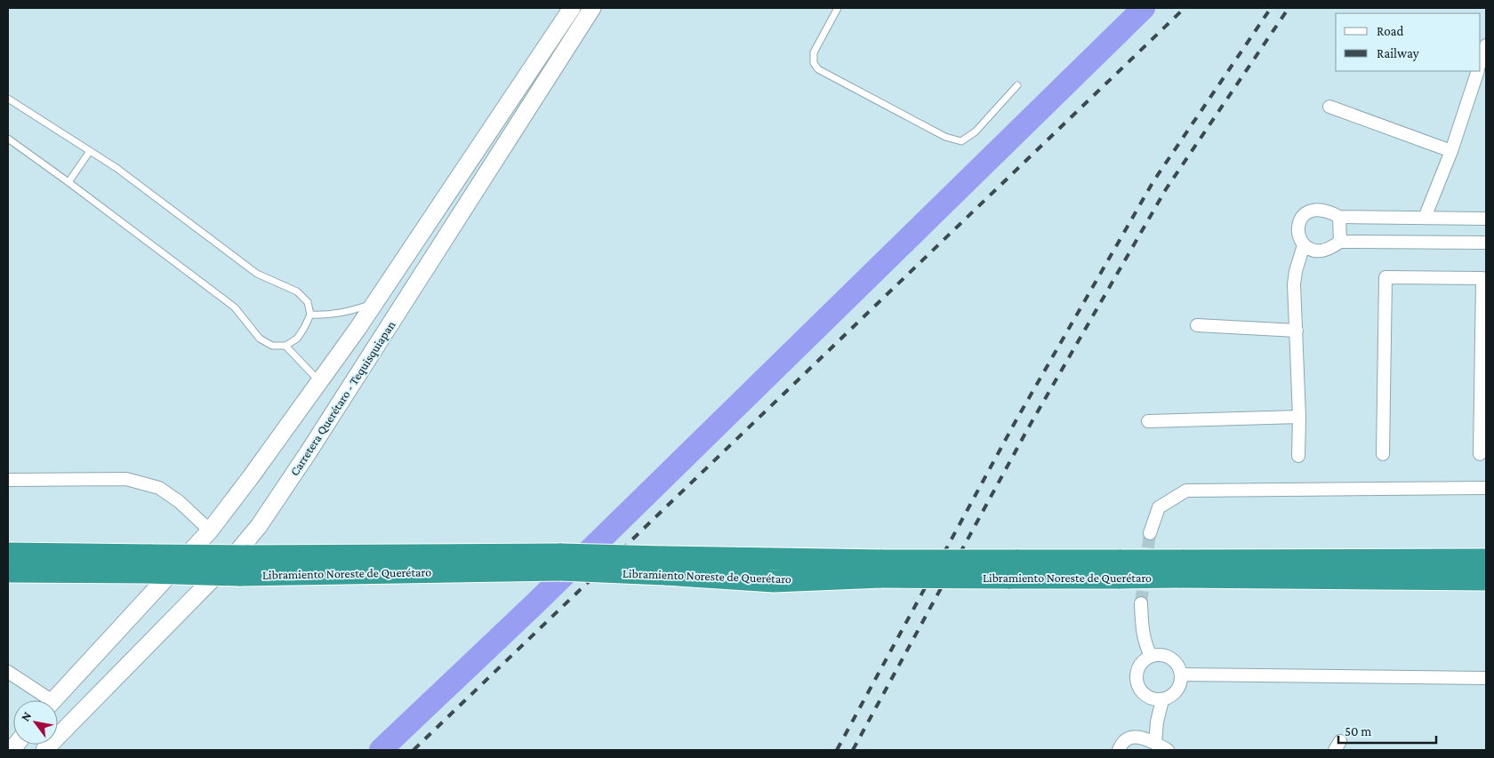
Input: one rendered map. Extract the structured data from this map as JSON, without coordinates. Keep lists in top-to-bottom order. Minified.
{"streets":{"highway":["Libramiento Noreste de Querétaro"],"main road":["Carretera Querétaro - Tequisquiapan"]},"legend":["Road","Railway"],"scale_bar":"50 m","north":"top left"}
